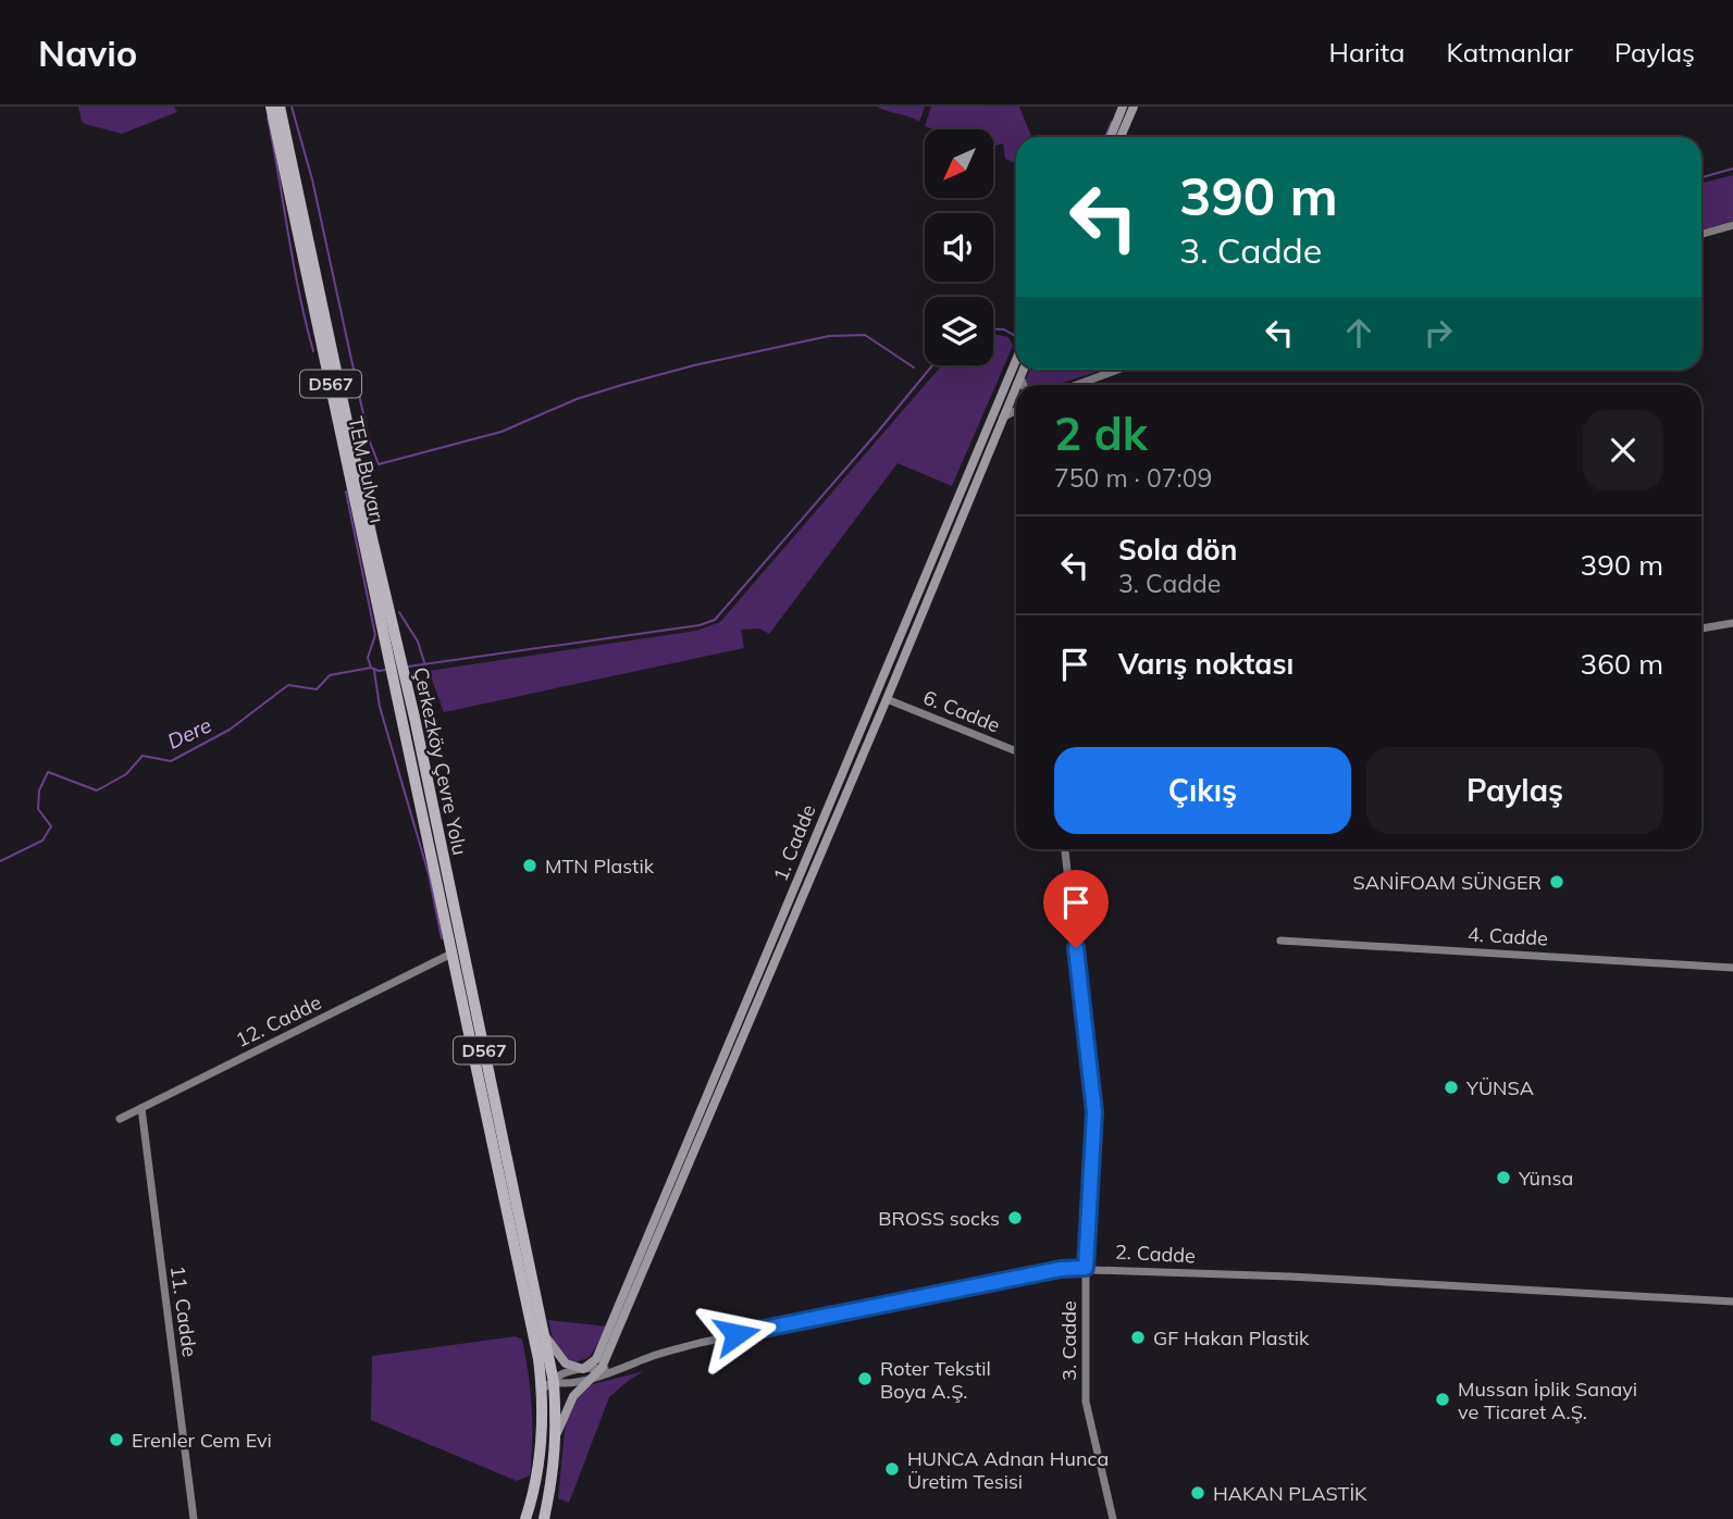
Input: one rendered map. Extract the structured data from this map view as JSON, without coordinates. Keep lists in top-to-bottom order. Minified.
{"streets":{"highway":["D567","TEM Bulvarı","Çerkezköy Çevre Yolu"],"main road":["1. Cadde"],"street":["6. Cadde","4. Cadde","12. Cadde","2. Cadde","11. Cadde","3. Cadde"]},"crossings":[["D567","Çerkezköy Çevre Yolu"],["D567","12. Cadde"],["D567","2. Cadde"],["TEM Bulvarı","Çerkezköy Çevre Yolu"],["6. Cadde","1. Cadde"],["Çerkezköy Çevre Yolu","12. Cadde"],["Çerkezköy Çevre Yolu","2. Cadde"],["12. Cadde","11. Cadde"],["2. Cadde","3. Cadde"]],"water":["Dere"],"places":["MTN Plastik","SANİFOAM SÜNGER","YÜNSA","Yünsa","BROSS socks","GF Hakan Plastik","Roter Tekstil Boya A.Ş.","Mussan İplik Sanayi ve Ticaret A.Ş.","Erenler Cem Evi","HUNCA Adnan Hunca Üretim Tesisi","HAKAN PLASTİK"],"north":"bottom left","page":{"header":"Navio","nav":["Harita","Katmanlar","Paylaş"],"turn":["390 m","3. Cadde"],"heading":["2 dk","750 m · 07:09"],"list":[{"name":"Sola dön","note":"3. Cadde","value":"390 m"},{"name":"Varış noktası","value":"360 m"}],"buttons":["Çıkış","Paylaş"]}}
